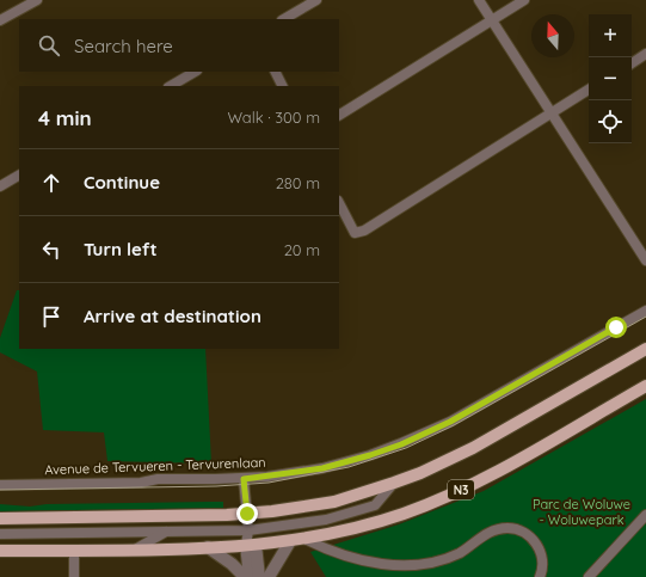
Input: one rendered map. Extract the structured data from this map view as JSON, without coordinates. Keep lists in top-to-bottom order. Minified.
{"streets":{"main road":["N3"],"street":["Avenue de Tervueren - Tervurenlaan"]},"parks":["Parc de Woluwe - Woluwepark"],"north":"top","page":{"map_buttons":["+","−"],"search":"Search here","heading":["4 min","Walk · 300 m"],"list":[["Continue","280 m"],["Turn left","20 m"],"Arrive at destination"]}}
